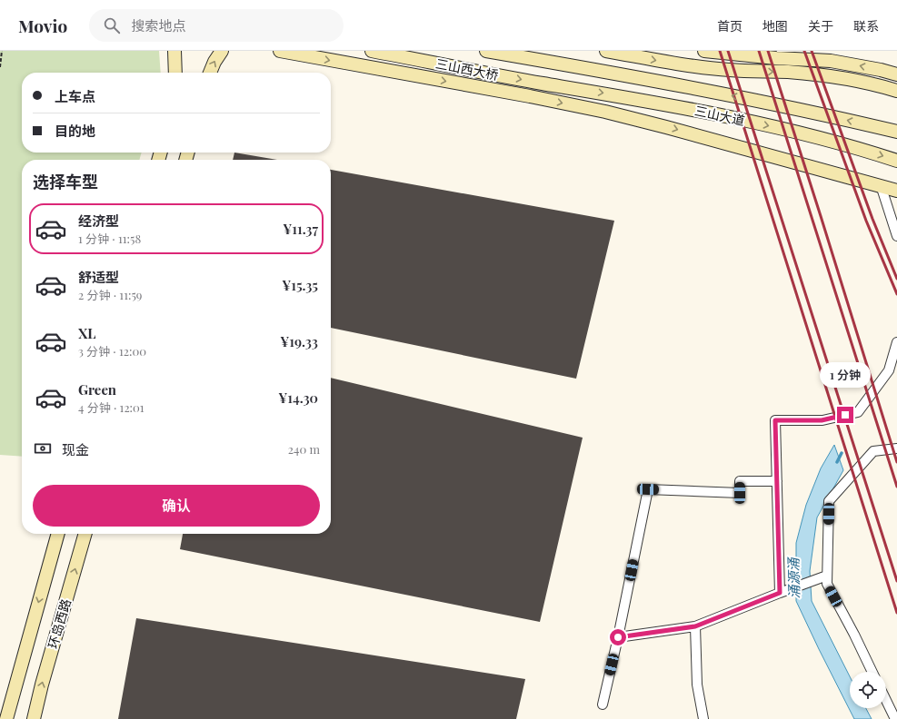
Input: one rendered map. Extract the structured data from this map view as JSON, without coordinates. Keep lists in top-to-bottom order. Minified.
{"streets":{"main road":["三山西大桥","三山大道","环岛西路"]},"crossings":[["三山西大桥","三山大道"]],"water":["涌源涌"],"page":{"header":"Movio","search":"搜索地点","nav":["首页","地图","关于","联系"],"banner":["上车点","目的地"],"heading":"选择车型","list":[{"name":"经济型","note":"1 分钟 · 11:58","value":"¥11.37"},{"name":"舒适型","note":"2 分钟 · 11:59","value":"¥15.35"},{"name":"XL","note":"3 分钟 · 12:00","value":"¥19.33"},{"name":"Green","note":"4 分钟 · 12:01","value":"¥14.30"}],"bubble":"1 分钟","pay":["现金","240 m"],"buttons":"确认"}}
